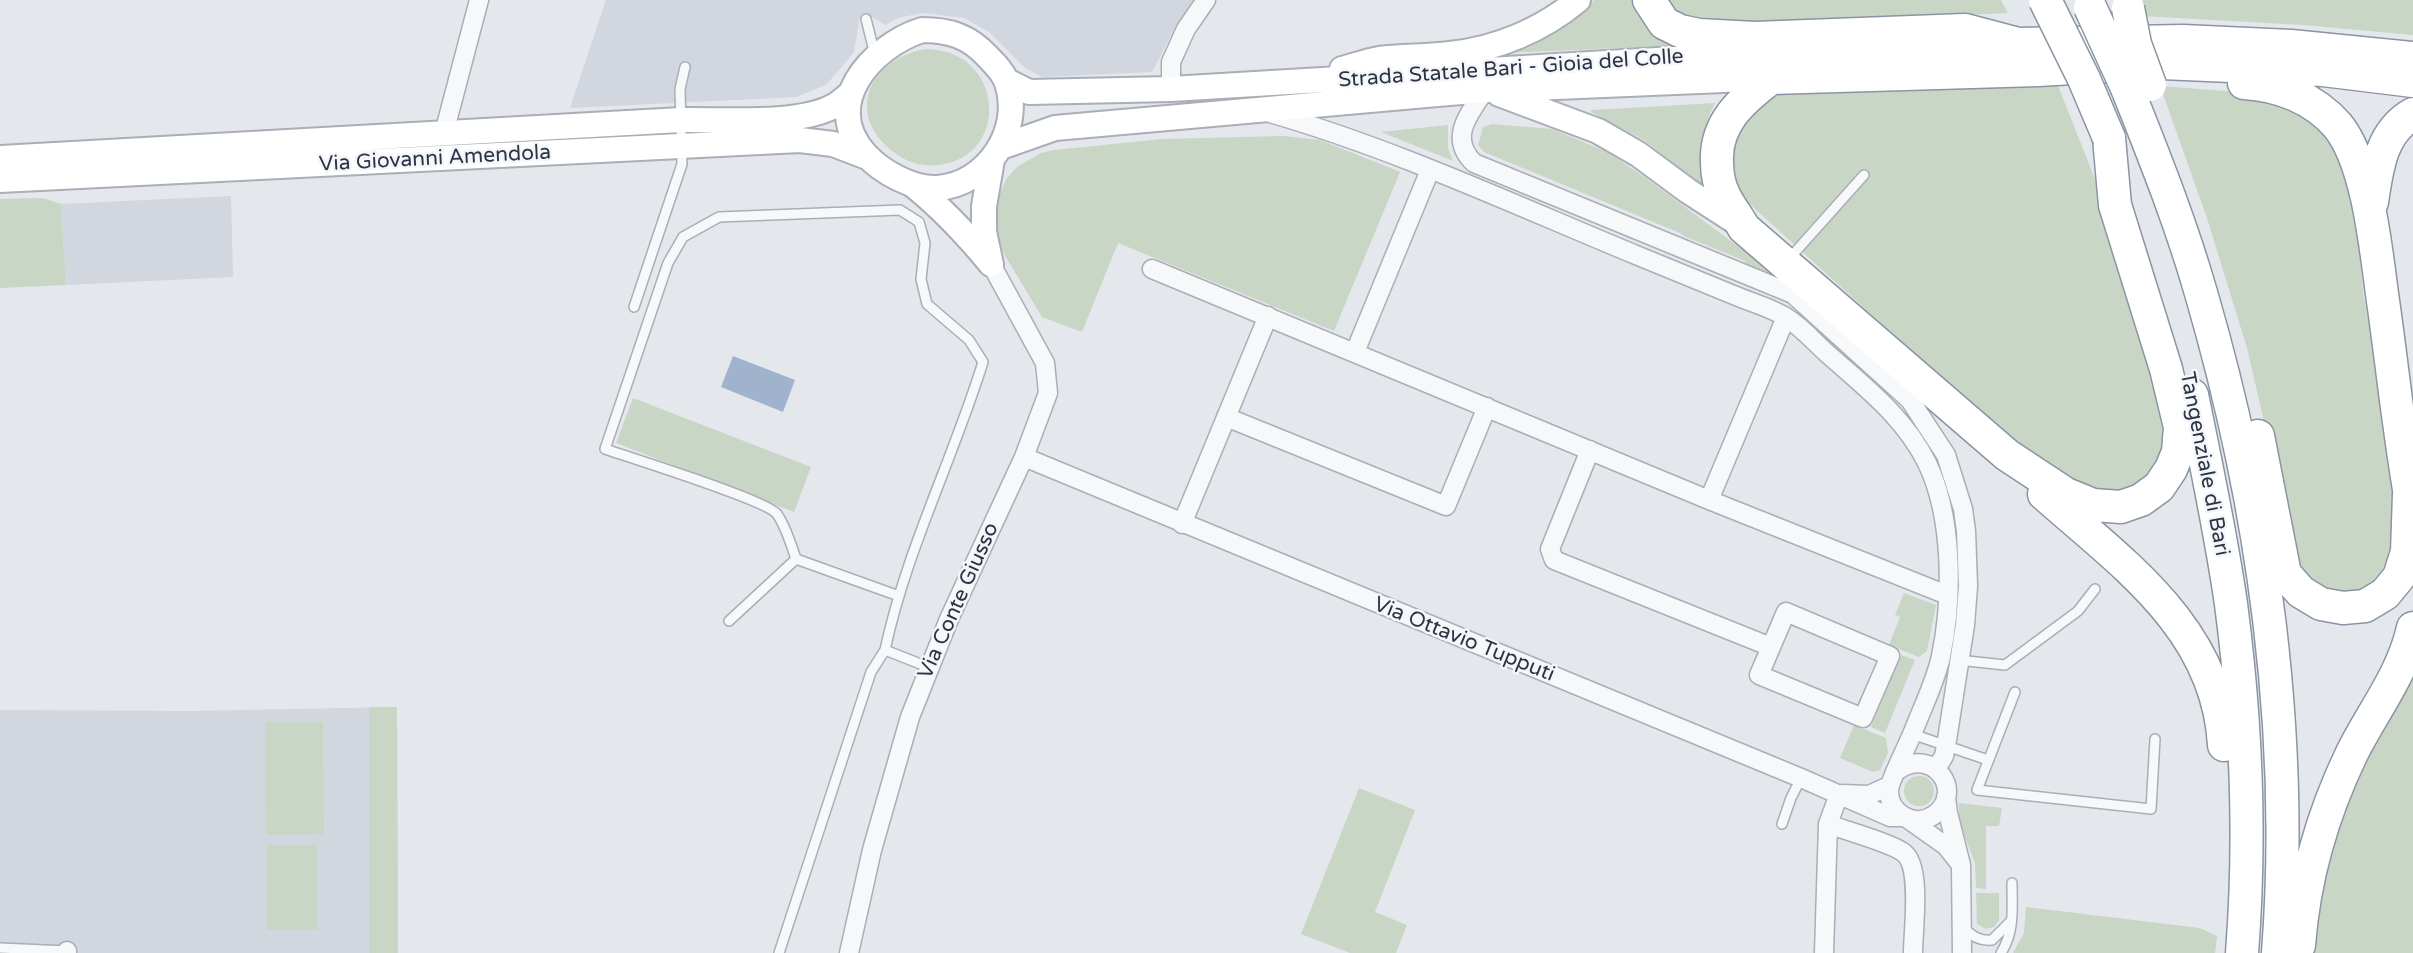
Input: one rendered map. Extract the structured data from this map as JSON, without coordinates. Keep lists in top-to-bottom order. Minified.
{"streets":{"highway":["Tangenziale di Bari"],"main road":["Strada Statale Bari - Gioia del Colle","Via Giovanni Amendola"],"street":["Via Conte Giusso","Via Ottavio Tupputi"]},"crossings":[["Strada Statale Bari - Gioia del Colle","Via Giovanni Amendola"],["Via Conte Giusso","Via Ottavio Tupputi"]]}
